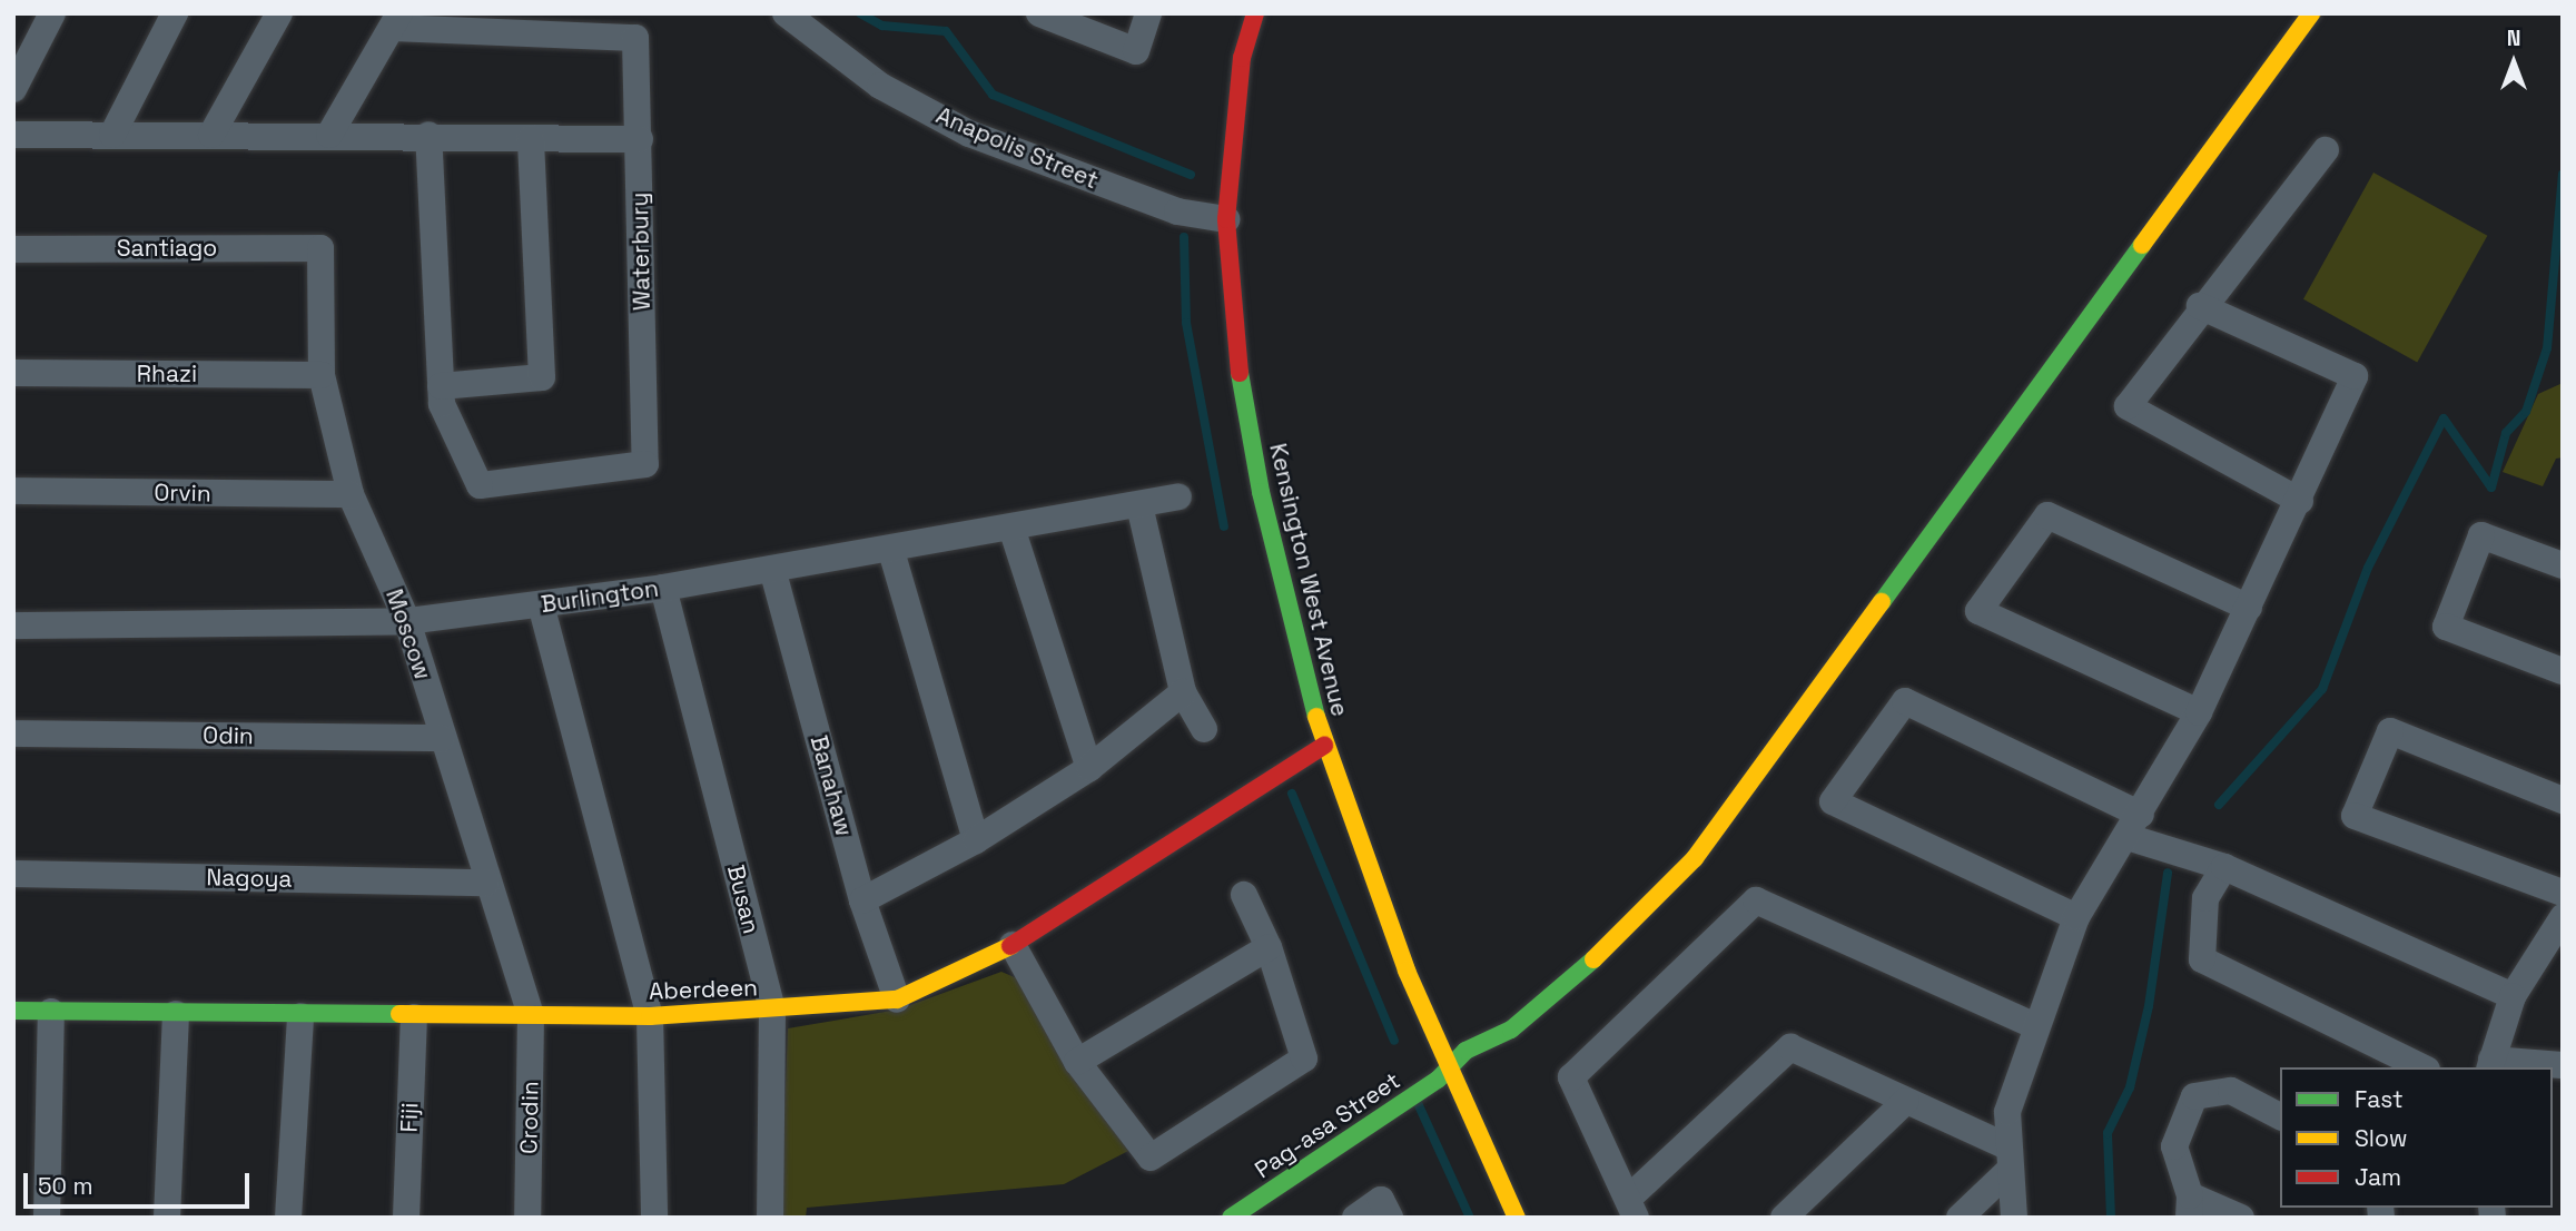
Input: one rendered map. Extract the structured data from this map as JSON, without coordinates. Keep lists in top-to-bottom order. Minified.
{"streets":{"street":["Anapolis Street","Santiago","Waterbury","Rhazi","Orvin","Kensington West Avenue","Burlington","Moscow","Odin","Banahaw","Nagoya","Busan","Aberdeen","Fiji","Crodin","Pag-asa Street"]},"crossings":[["Anapolis Street","Kensington West Avenue"],["Santiago","Moscow"],["Rhazi","Moscow"],["Orvin","Moscow"],["Kensington West Avenue","Aberdeen"],["Kensington West Avenue","Pag-asa Street"],["Burlington","Moscow"],["Burlington","Banahaw"],["Burlington","Busan"],["Moscow","Odin"],["Moscow","Nagoya"],["Moscow","Aberdeen"],["Moscow","Crodin"],["Banahaw","Aberdeen"],["Busan","Aberdeen"],["Aberdeen","Fiji"],["Aberdeen","Crodin"]],"legend":["Fast","Slow","Jam"],"scale_bar":"50 m","north":"top"}
